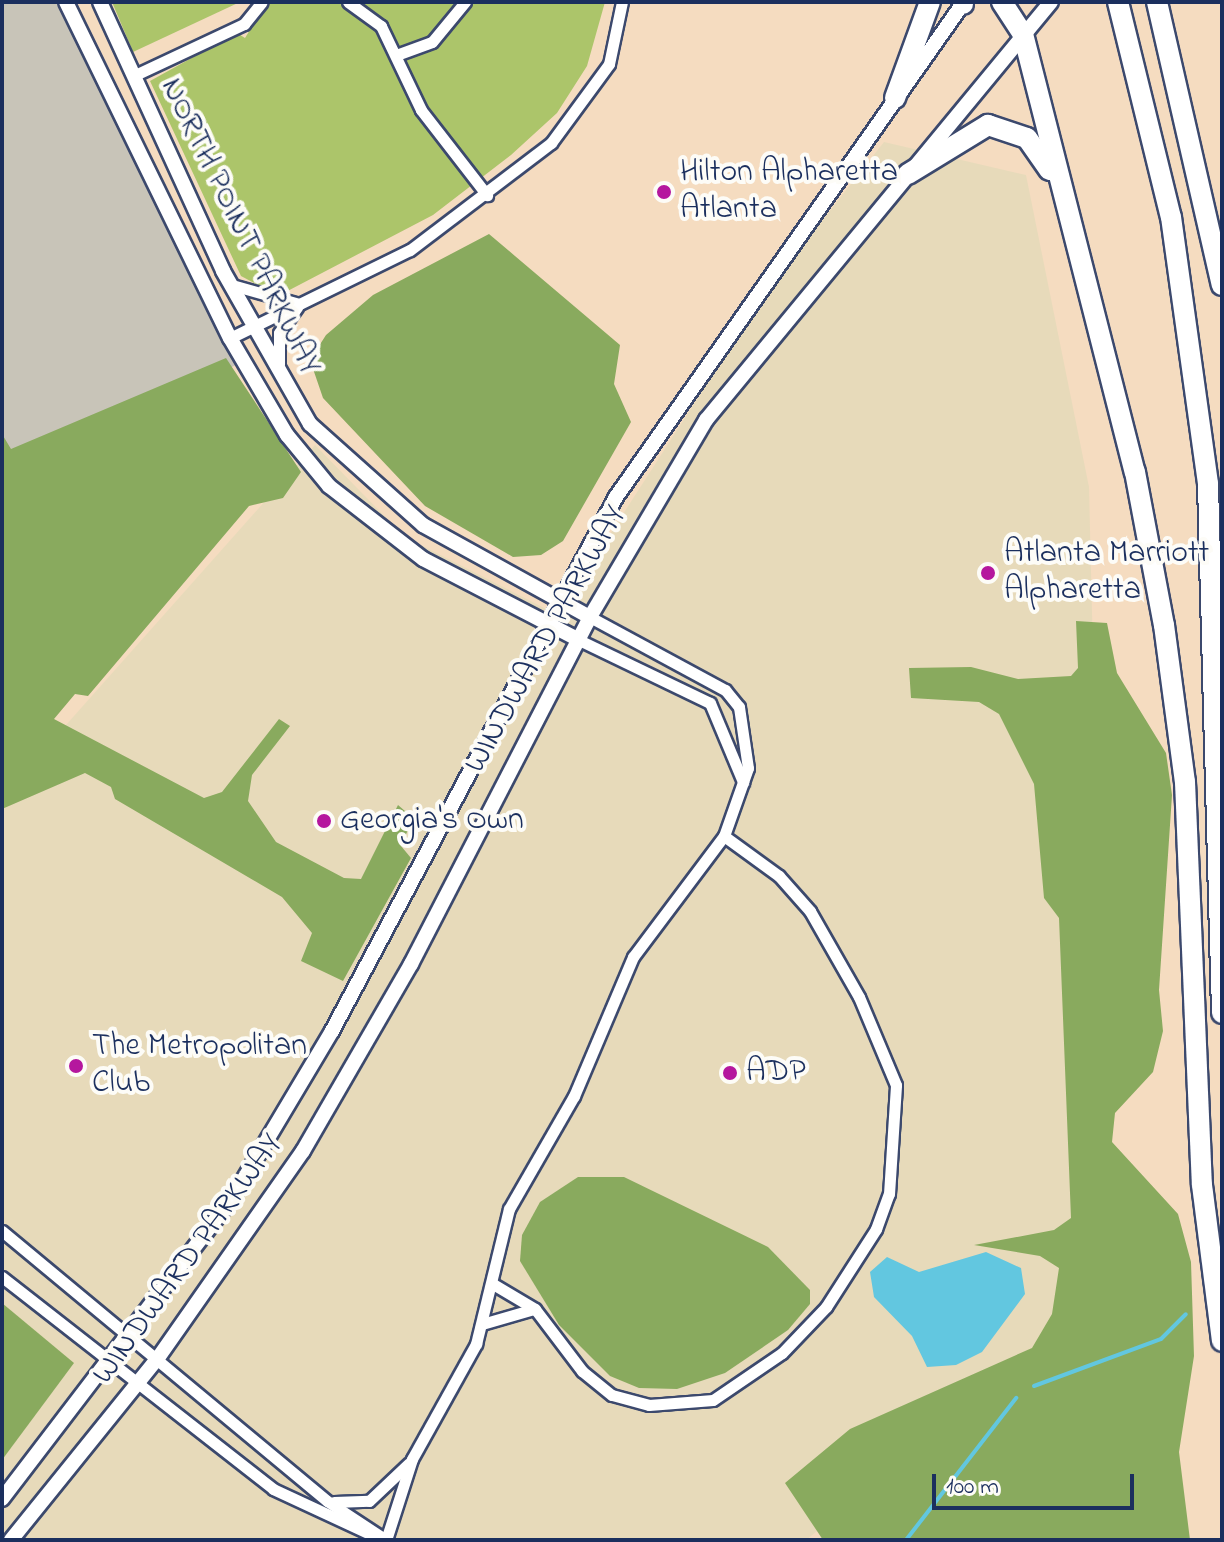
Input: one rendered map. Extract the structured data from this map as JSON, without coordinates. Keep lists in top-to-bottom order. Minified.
{"streets":{"main road":["NORTH POINT PARKWAY","WINDWARD PARKWAY"]},"crossings":[["NORTH POINT PARKWAY","WINDWARD PARKWAY"]],"places":["Hilton Alpharetta Atlanta","Atlanta Marriott Alpharetta","Georgia's Own","The Metropolitan Club","ADP"],"scale_bar":"100 m"}
